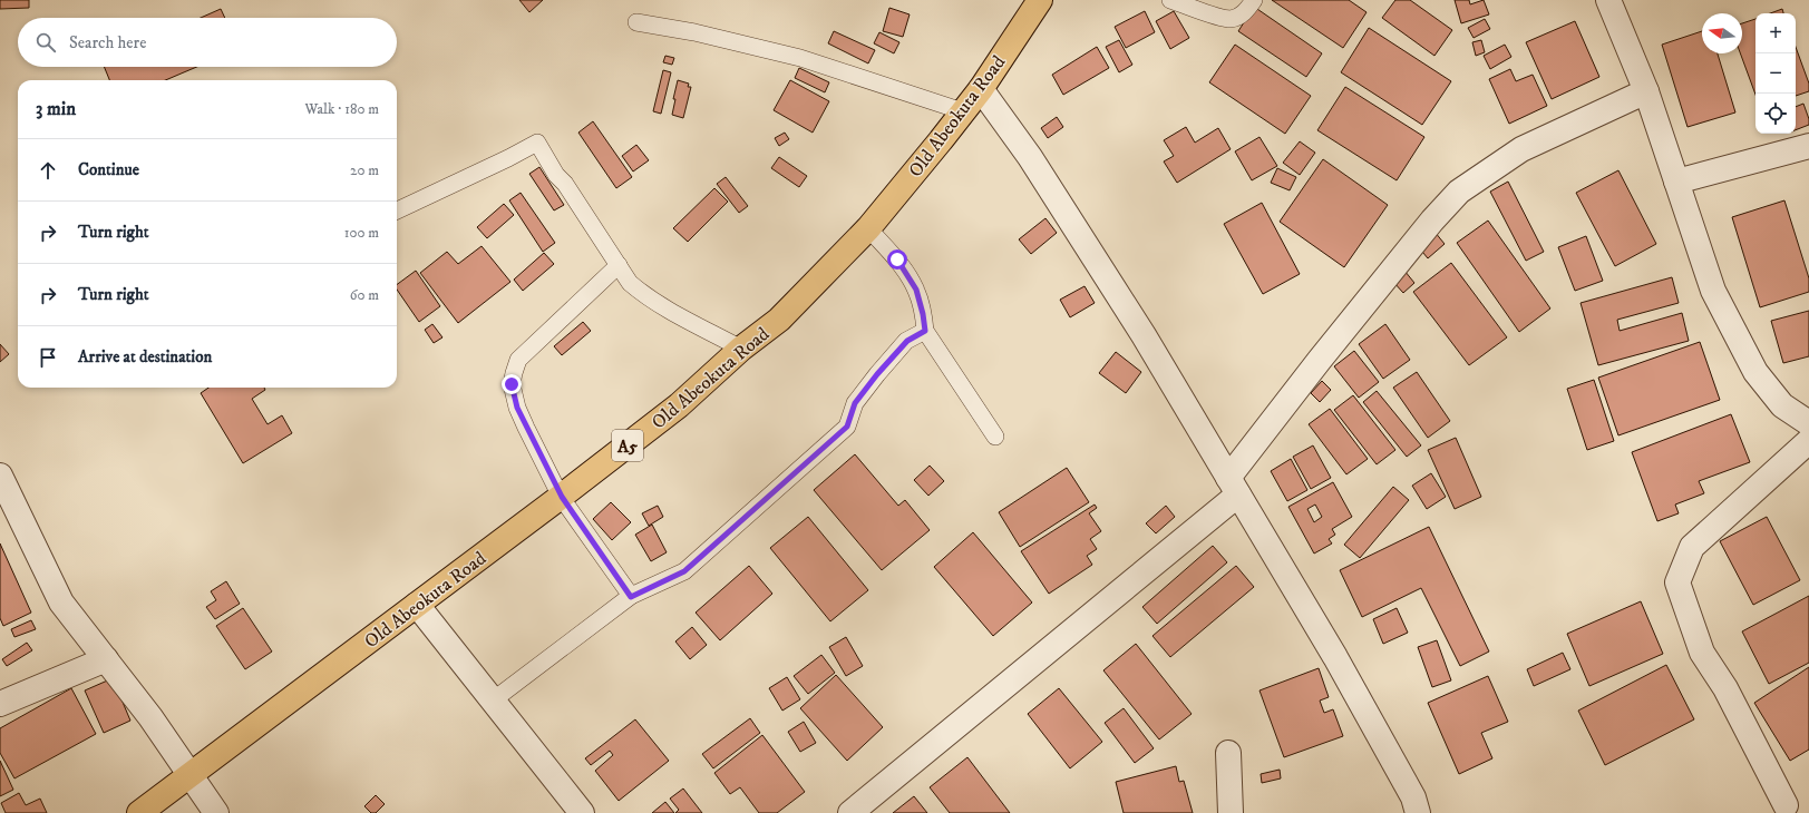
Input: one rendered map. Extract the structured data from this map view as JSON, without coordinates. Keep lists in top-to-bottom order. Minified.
{"streets":{"highway":["Old Abeokuta Road","A5"]},"north":"left","page":{"map_buttons":["+","−"],"search":"Search here","heading":["3 min","Walk · 180 m"],"list":[["Continue","20 m"],["Turn right","100 m"],["Turn right","60 m"],"Arrive at destination"]}}
